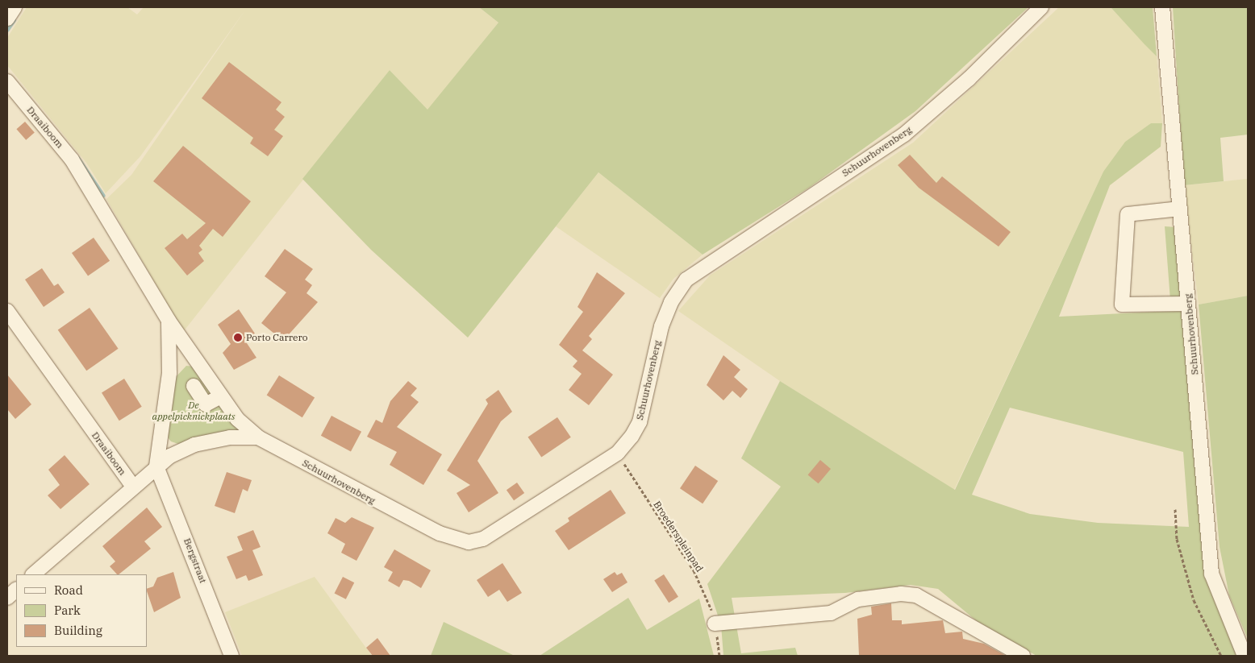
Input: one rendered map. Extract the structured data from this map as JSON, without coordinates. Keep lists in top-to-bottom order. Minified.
{"streets":{"street":["Draaiboom","Schuurhovenberg","Bergstraat"],"path":["Broederspleinpad"]},"crossings":[["Draaiboom","Schuurhovenberg"],["Draaiboom","Bergstraat"],["Schuurhovenberg","Broederspleinpad"],["Schuurhovenberg","Bergstraat"]],"parks":["De appelpicknickplaats"],"places":["Porto Carrero"],"legend":["Road","Park","Building"]}
